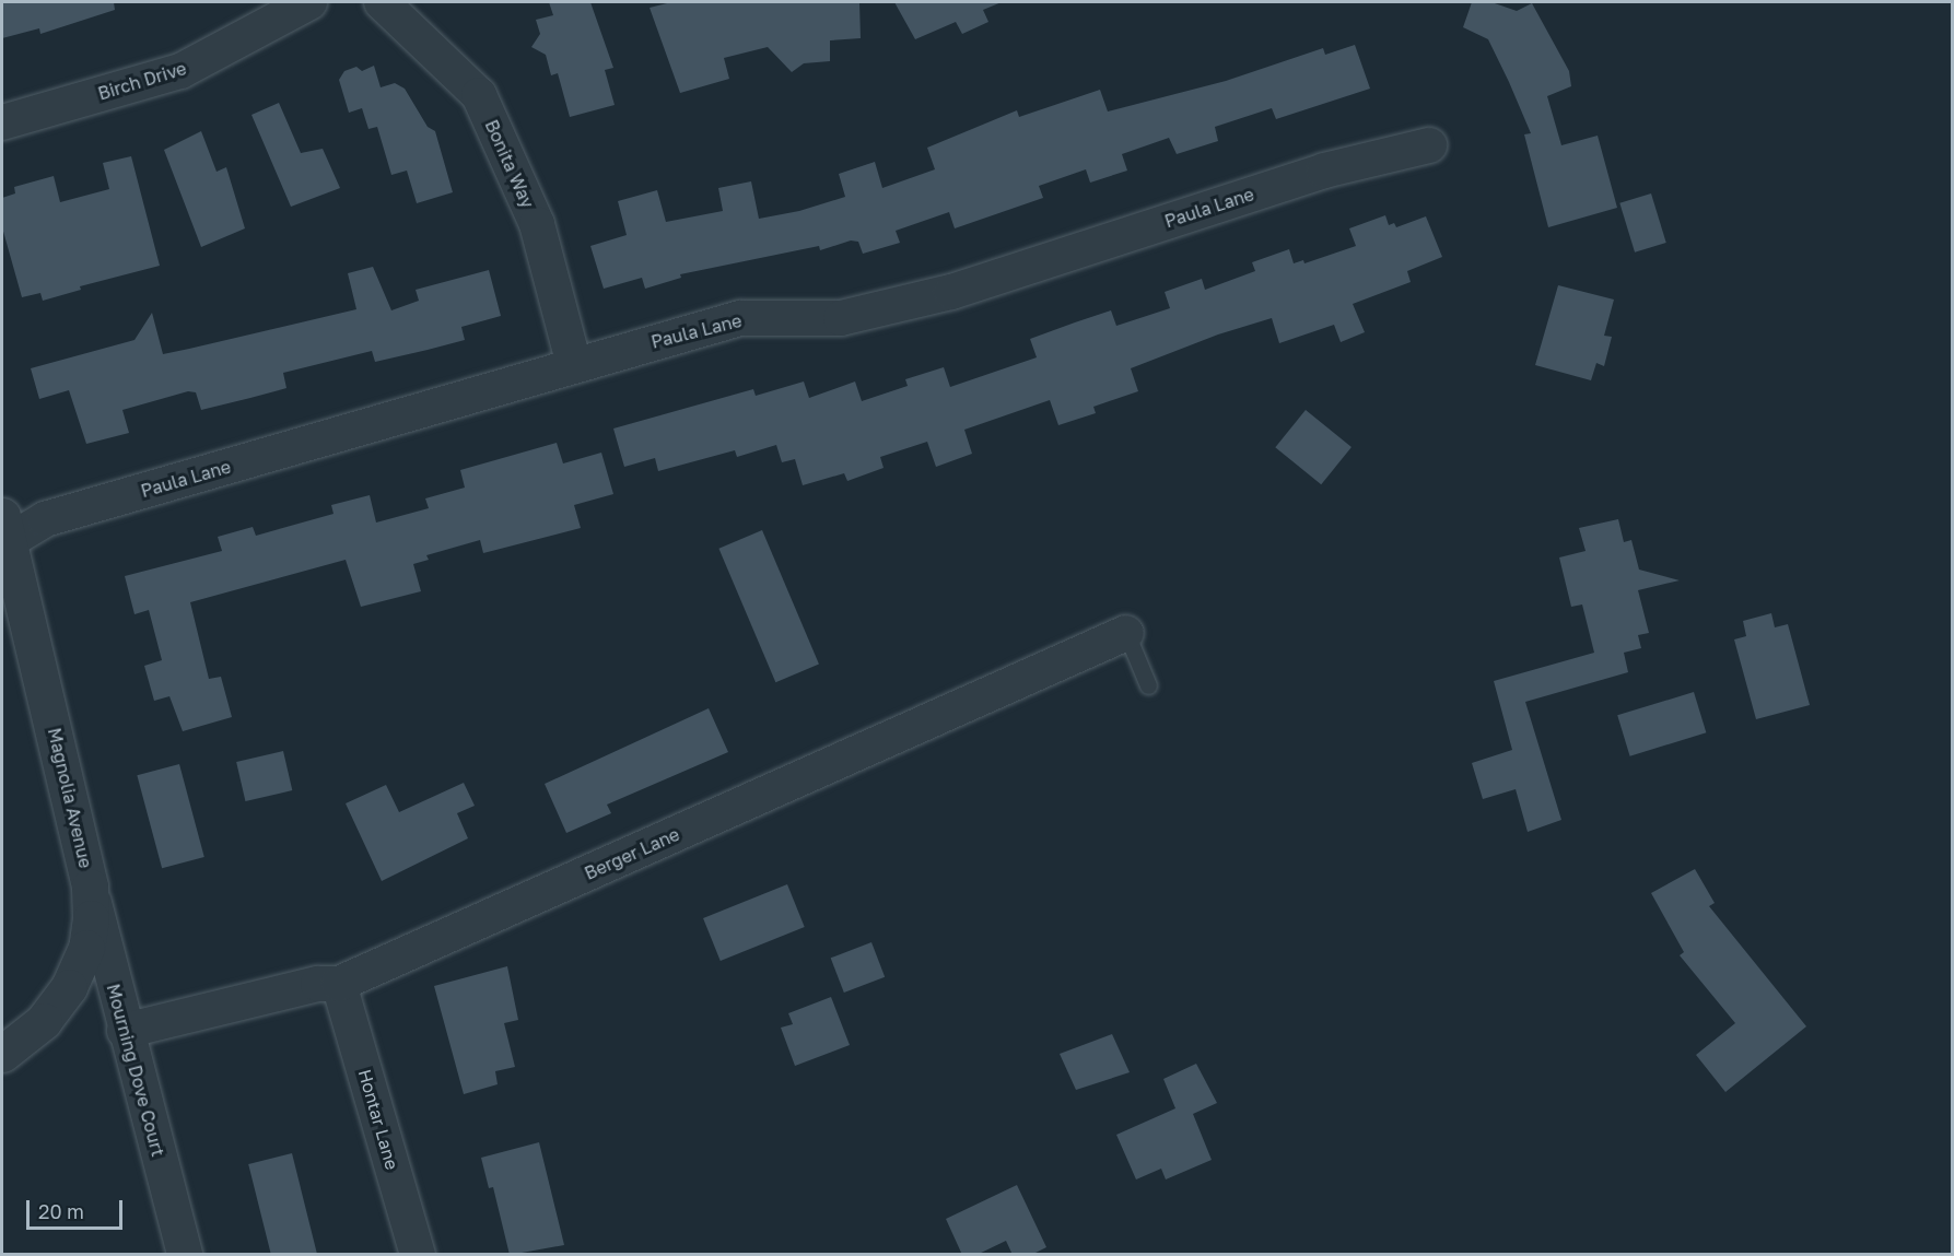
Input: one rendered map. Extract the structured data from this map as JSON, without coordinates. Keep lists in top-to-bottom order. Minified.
{"streets":{"street":["Birch Drive","Bonita Way","Paula Lane","Magnolia Avenue","Berger Lane","Mourning Dove Court","Hontar Lane"]},"crossings":[["Bonita Way","Paula Lane"],["Paula Lane","Magnolia Avenue"],["Magnolia Avenue","Mourning Dove Court"],["Berger Lane","Mourning Dove Court"],["Berger Lane","Hontar Lane"]],"scale_bar":"20 m"}
